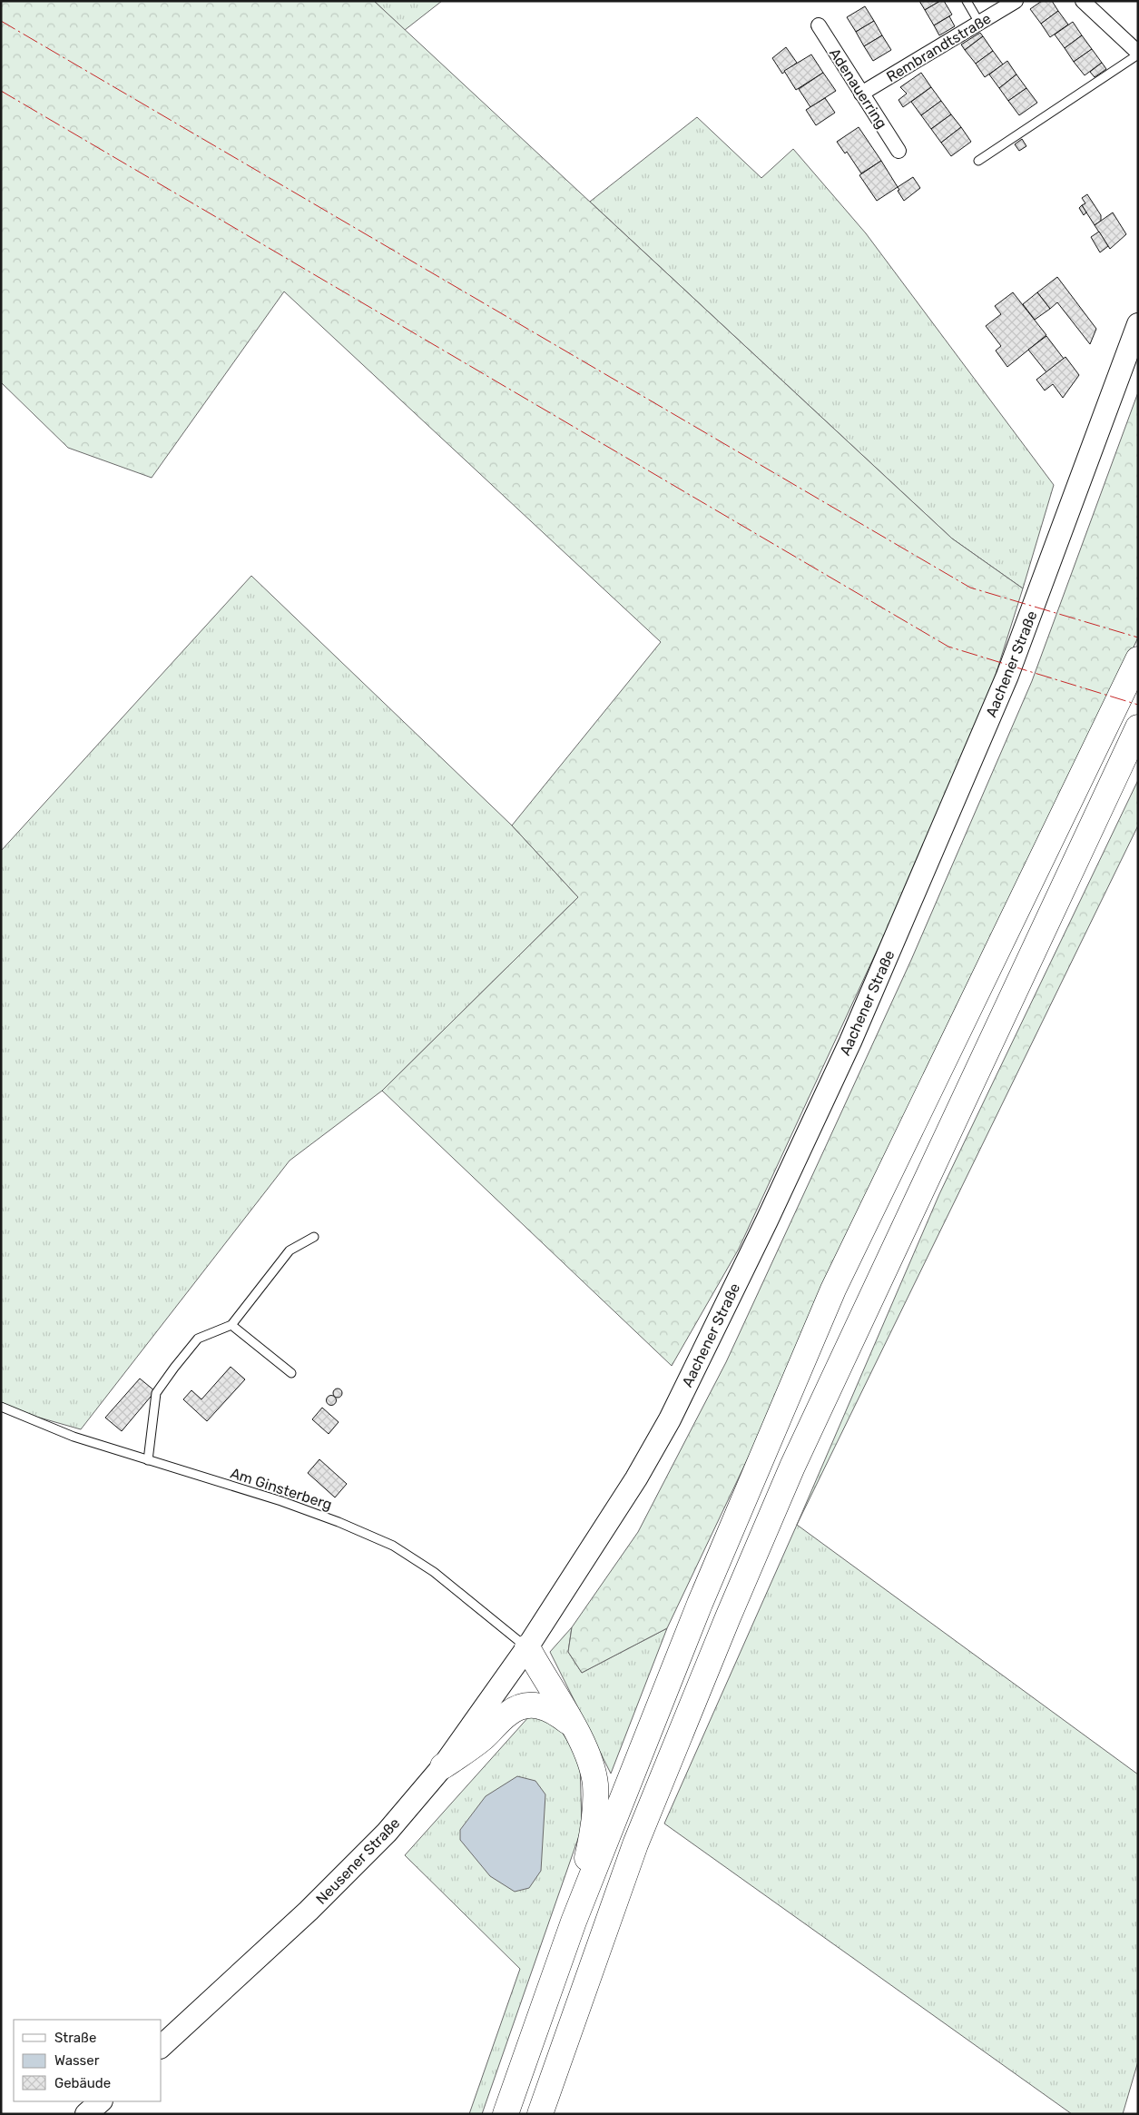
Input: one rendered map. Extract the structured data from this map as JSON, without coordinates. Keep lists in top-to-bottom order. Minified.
{"streets":{"main road":["Aachener Straße","Neusener Straße"],"street":["Rembrandtstraße","Adenauerring"],"lane":["Am Ginsterberg"]},"crossings":[["Rembrandtstraße","Adenauerring"],["Aachener Straße","Am Ginsterberg"],["Aachener Straße","Neusener Straße"],["Am Ginsterberg","Neusener Straße"]],"legend":["Straße","Wasser","Gebäude"]}
